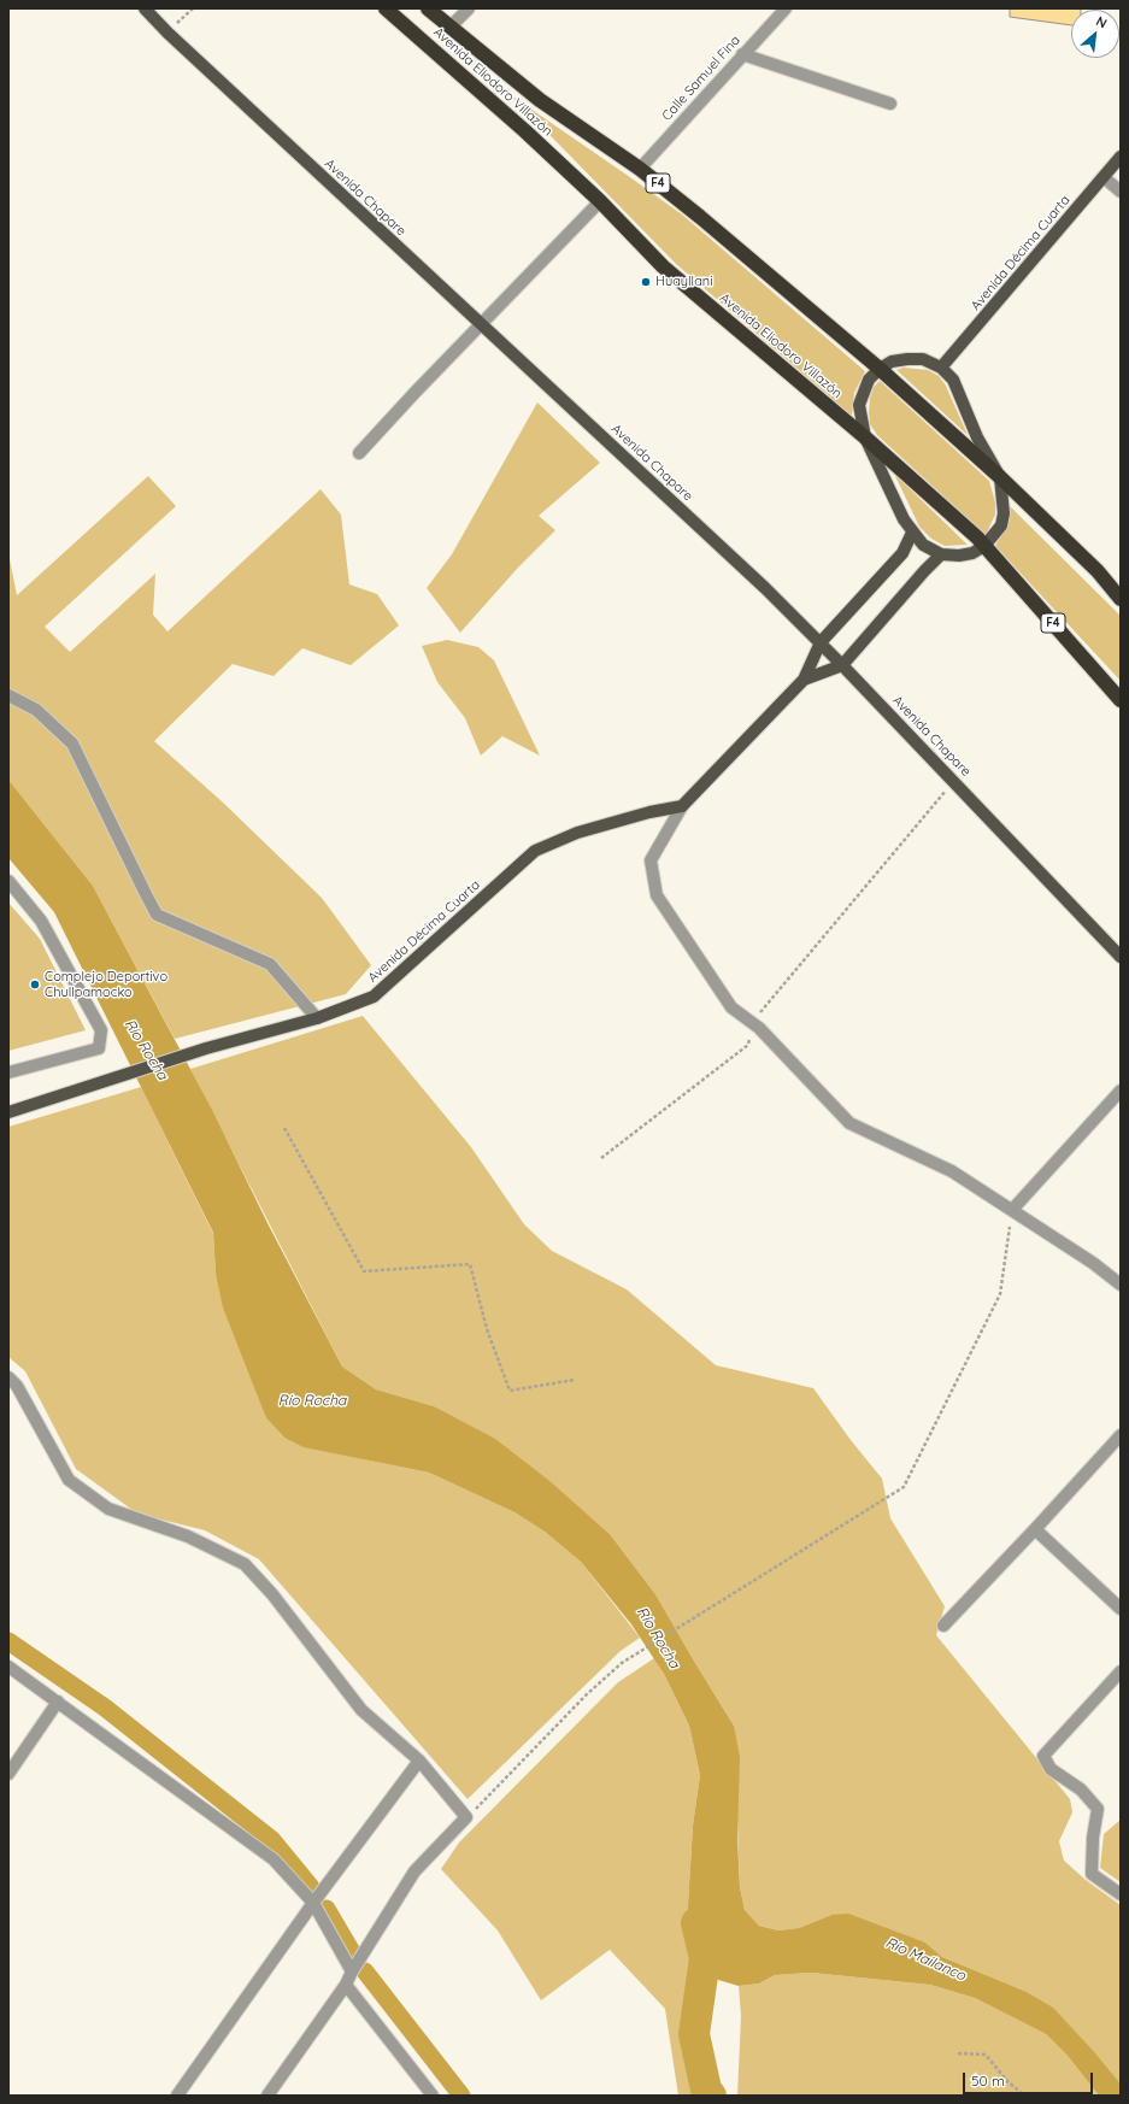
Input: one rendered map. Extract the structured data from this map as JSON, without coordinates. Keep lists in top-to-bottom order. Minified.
{"streets":{"highway":["Avenida Eliodoro Villazón","F4"],"main road":["Avenida Chapare","Avenida Décima Cuarta"],"street":["Calle Samuel Fina"]},"crossings":[["Calle Samuel Fina","Avenida Eliodoro Villazón"]],"water":["Río Rocha","Río Mailanco"],"places":["Huayllani","Complejo Deportivo Chullpamocko"],"scale_bar":"50 m","north":"top right"}
